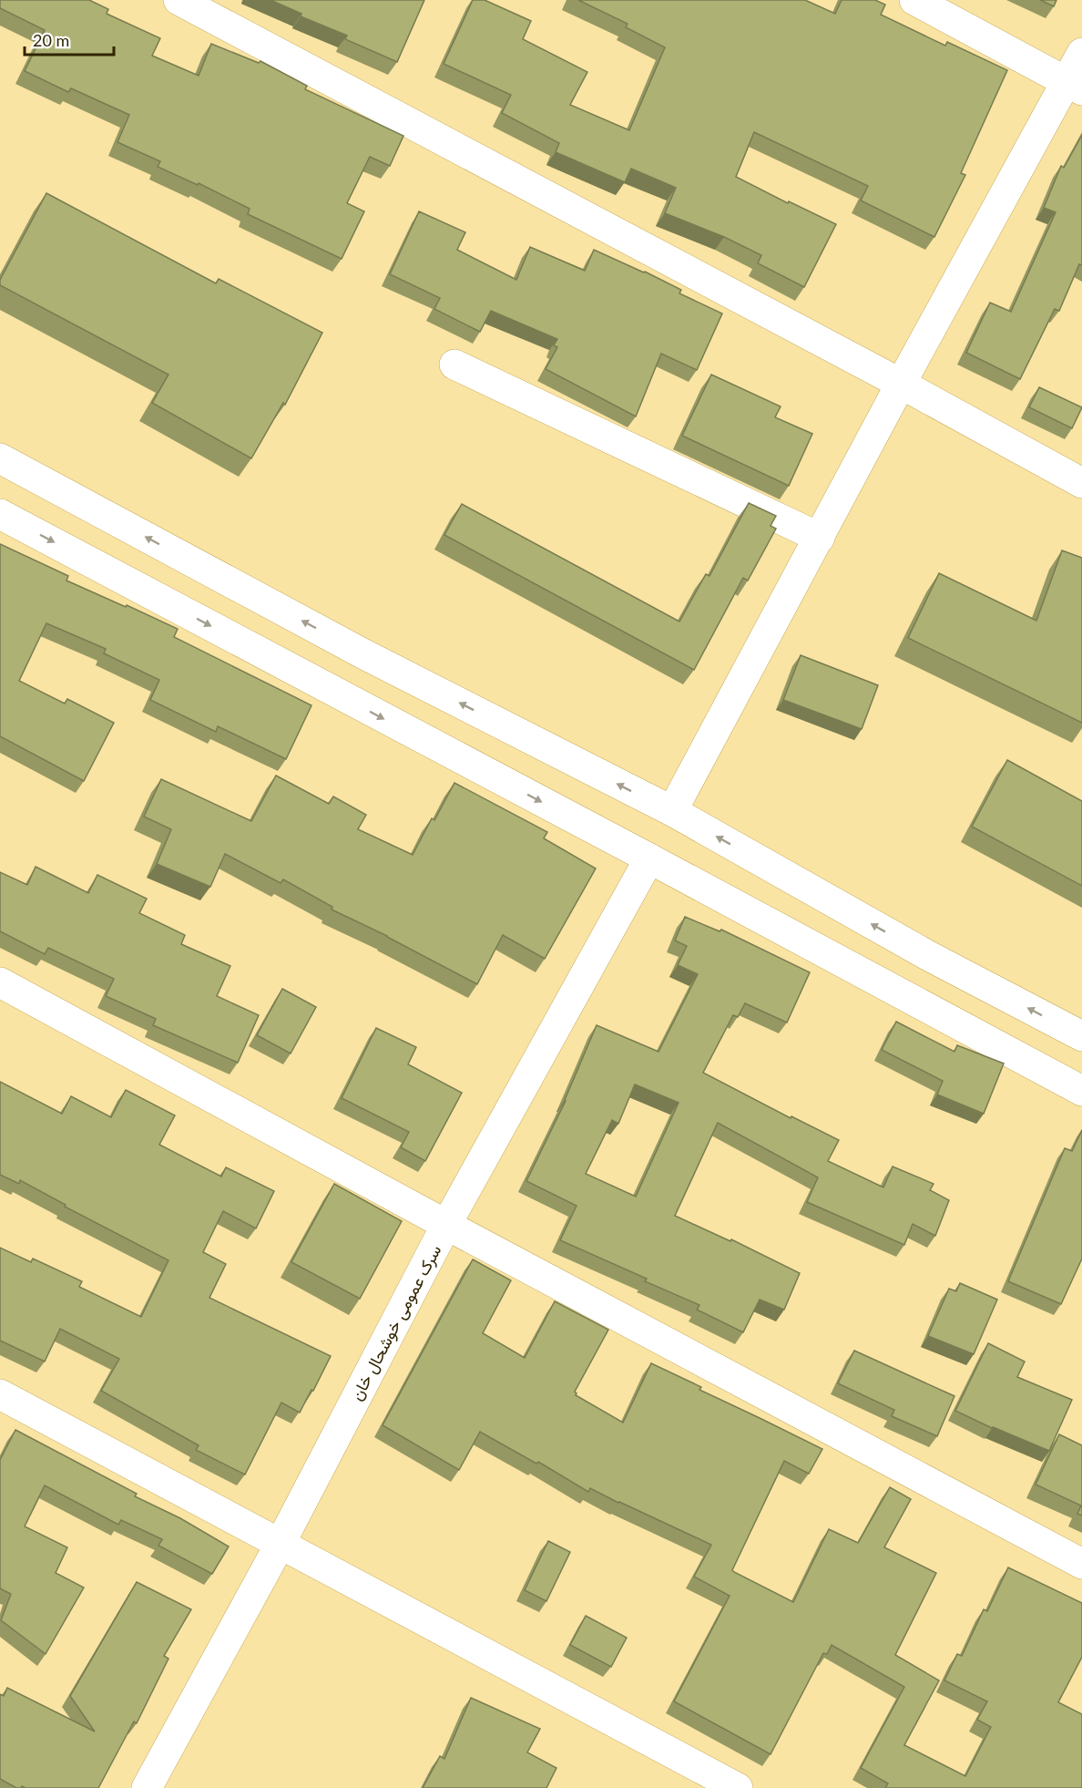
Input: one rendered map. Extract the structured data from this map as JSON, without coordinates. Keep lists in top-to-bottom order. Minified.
{"streets":{"street":["سرک عمومی خوشحال خان"]},"scale_bar":"20 m"}
